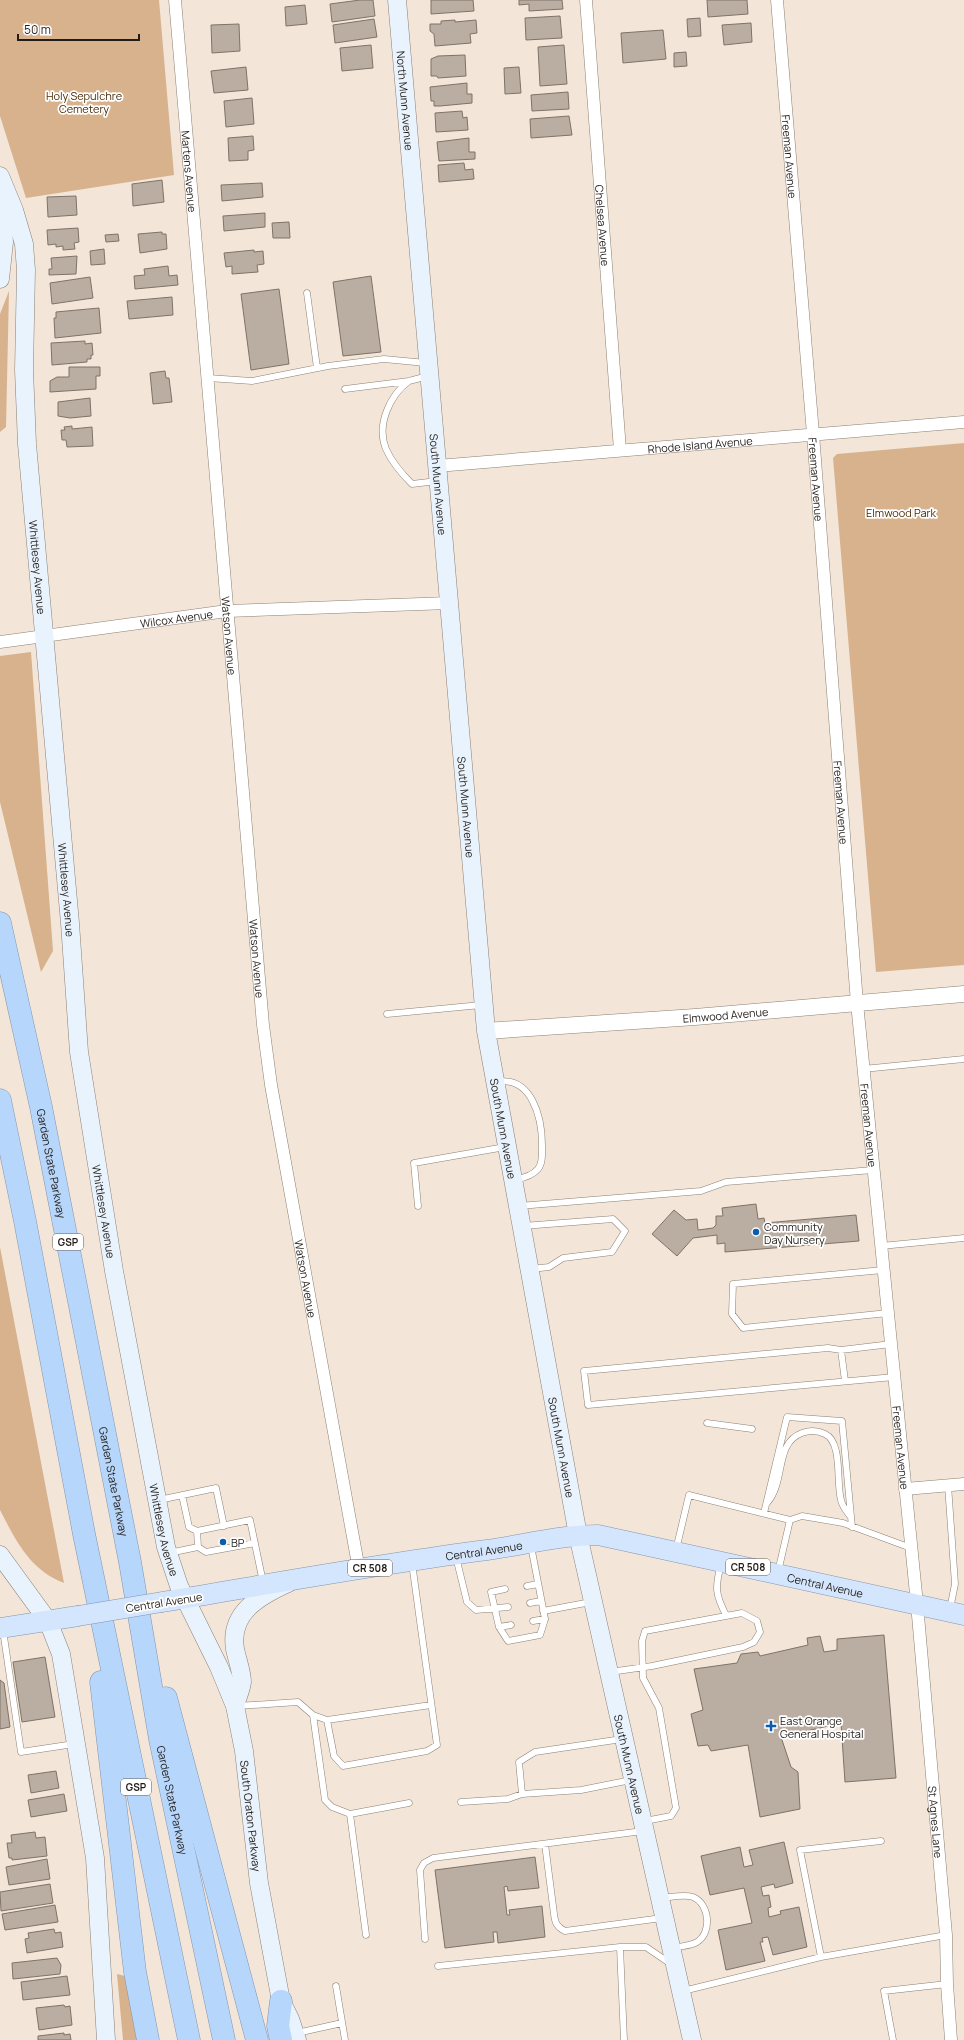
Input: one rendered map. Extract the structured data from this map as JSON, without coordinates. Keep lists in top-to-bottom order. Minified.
{"streets":{"highway":["Garden State Parkway","GSP"],"main road":["North Munn Avenue","South Munn Avenue","Whittlesey Avenue","Central Avenue","CR 508","South Oraton Parkway"],"street":["Freeman Avenue","Martens Avenue","Chelsea Avenue","Rhode Island Avenue","Wilcox Avenue","Watson Avenue","Elmwood Avenue","St Agnes Lane"]},"crossings":[["North Munn Avenue","South Munn Avenue"],["Freeman Avenue","Rhode Island Avenue"],["Freeman Avenue","Elmwood Avenue"],["Freeman Avenue","Central Avenue"],["Freeman Avenue","St Agnes Lane"],["Martens Avenue","Watson Avenue"],["Chelsea Avenue","Rhode Island Avenue"],["Rhode Island Avenue","South Munn Avenue"],["South Munn Avenue","Wilcox Avenue"],["South Munn Avenue","Elmwood Avenue"],["South Munn Avenue","Central Avenue"],["Whittlesey Avenue","Wilcox Avenue"],["Whittlesey Avenue","Central Avenue"],["Whittlesey Avenue","South Oraton Parkway"],["Wilcox Avenue","Watson Avenue"],["Watson Avenue","Central Avenue"],["Central Avenue","South Oraton Parkway"],["Central Avenue","St Agnes Lane"]],"parks":["Holy Sepulchre Cemetery","Elmwood Park"],"places":{"other":["Community Day Nursery","BP"],"health":["East Orange General Hospital"]},"scale_bar":"50 m"}
